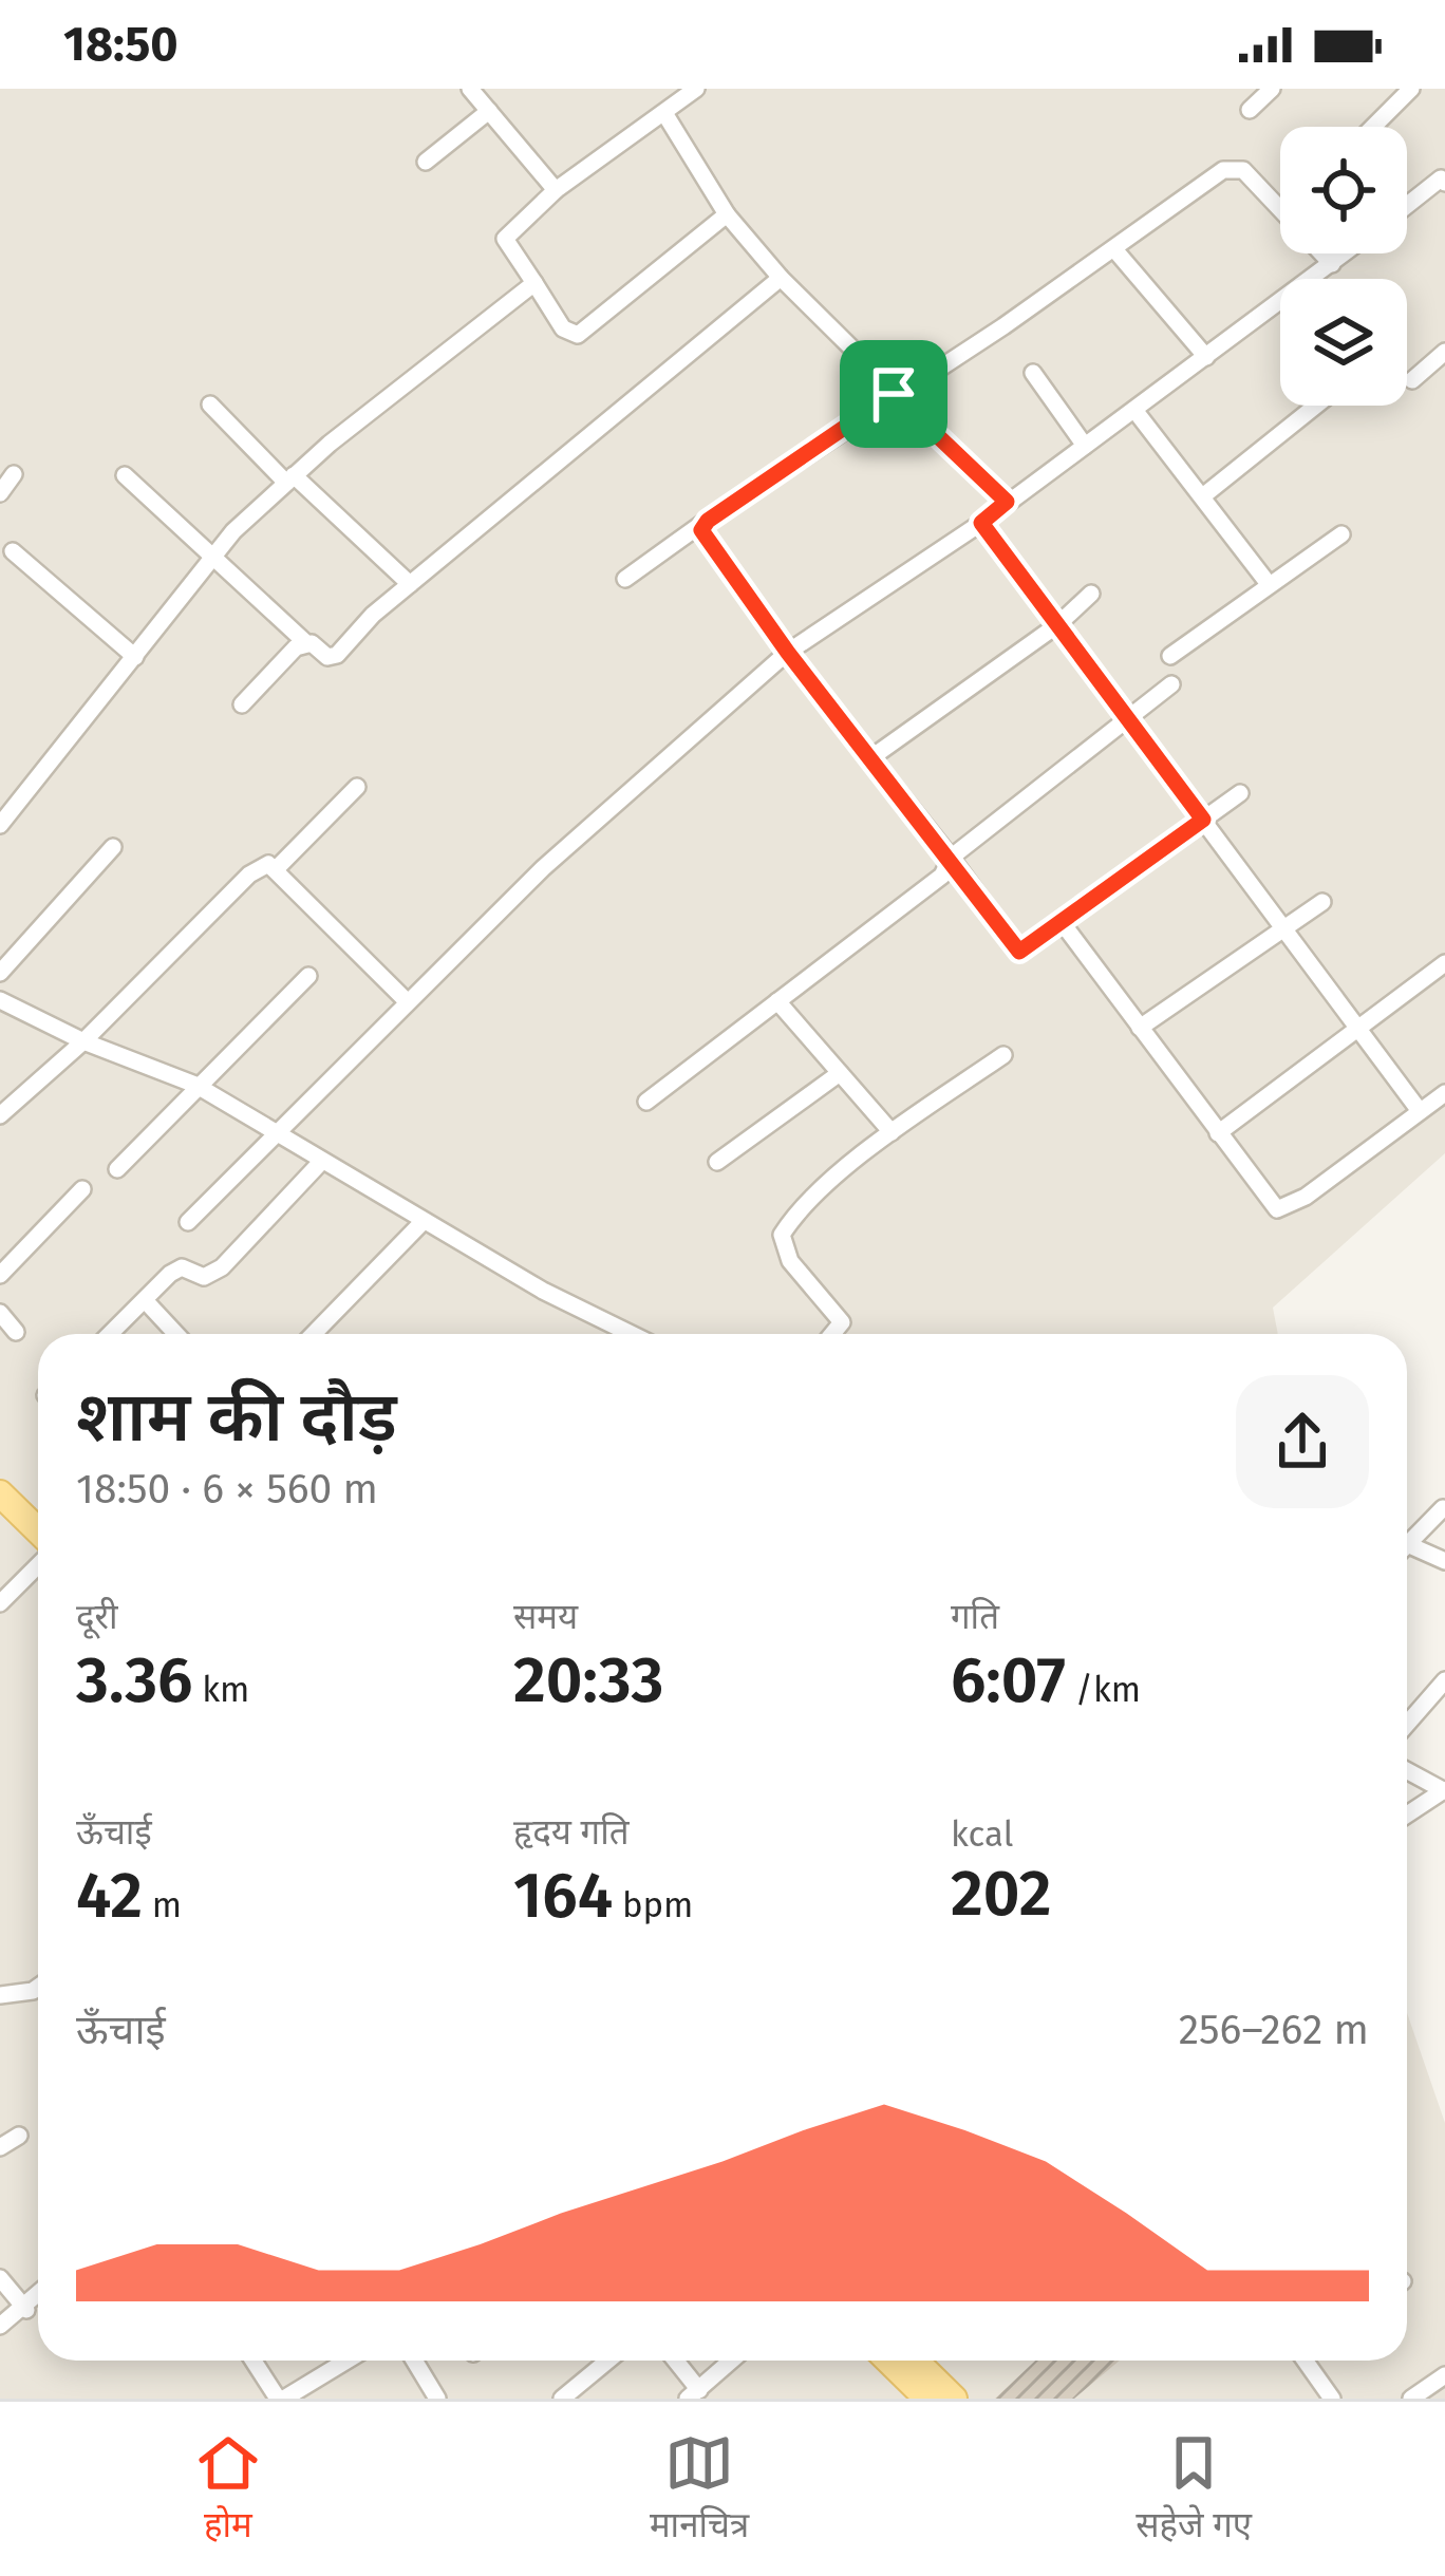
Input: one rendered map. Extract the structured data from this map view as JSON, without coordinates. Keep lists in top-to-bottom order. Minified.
{"page":{"status":"18:50","heading":["शाम की दौड़","18:50 · 6 × 560 m"],"stats":[["दूरी","3.36 km"],["समय","20:33"],["गति","6:07 /km"],["ऊँचाई","42 m"],["हृदय गति","164 bpm"],["kcal","202"]],"chart":["ऊँचाई","256–262 m"],"tabs":["होम","मानचित्र","सहेजे गए"]}}
